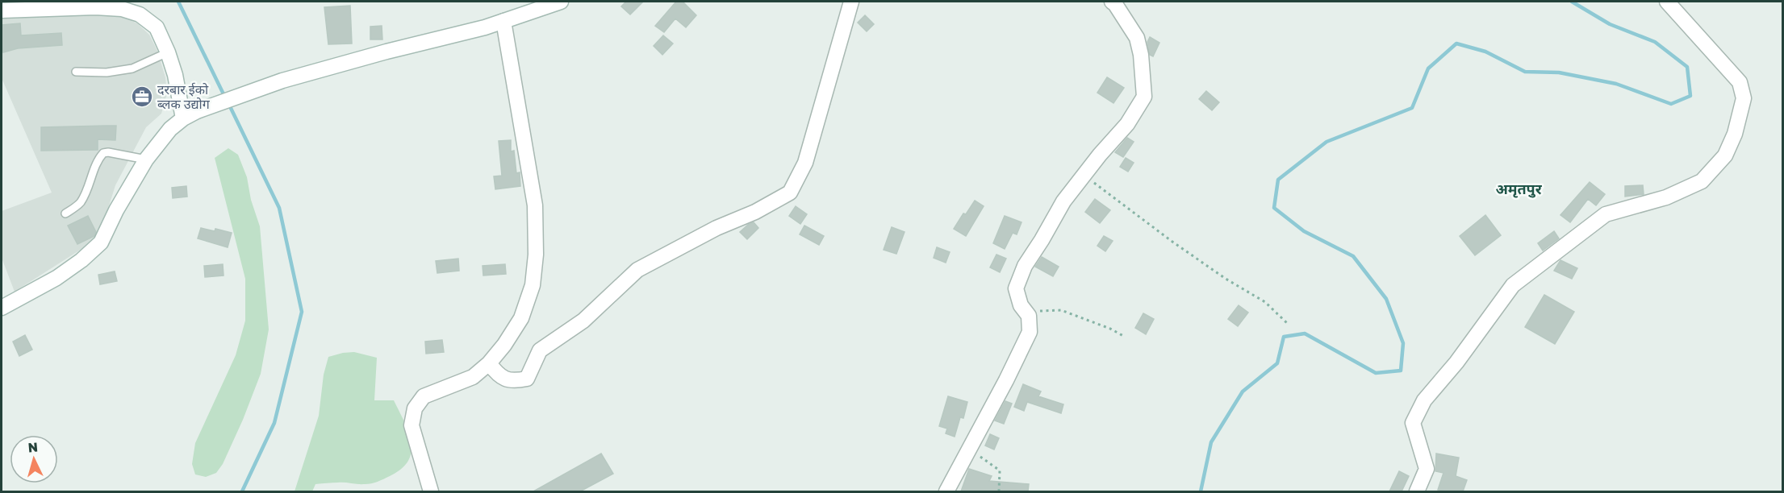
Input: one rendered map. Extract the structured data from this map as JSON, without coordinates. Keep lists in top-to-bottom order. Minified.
{"districts":["अमृतपुर"],"places":{"office":["दरबार ईको ब्लक उद्योग"]},"north":"top"}
